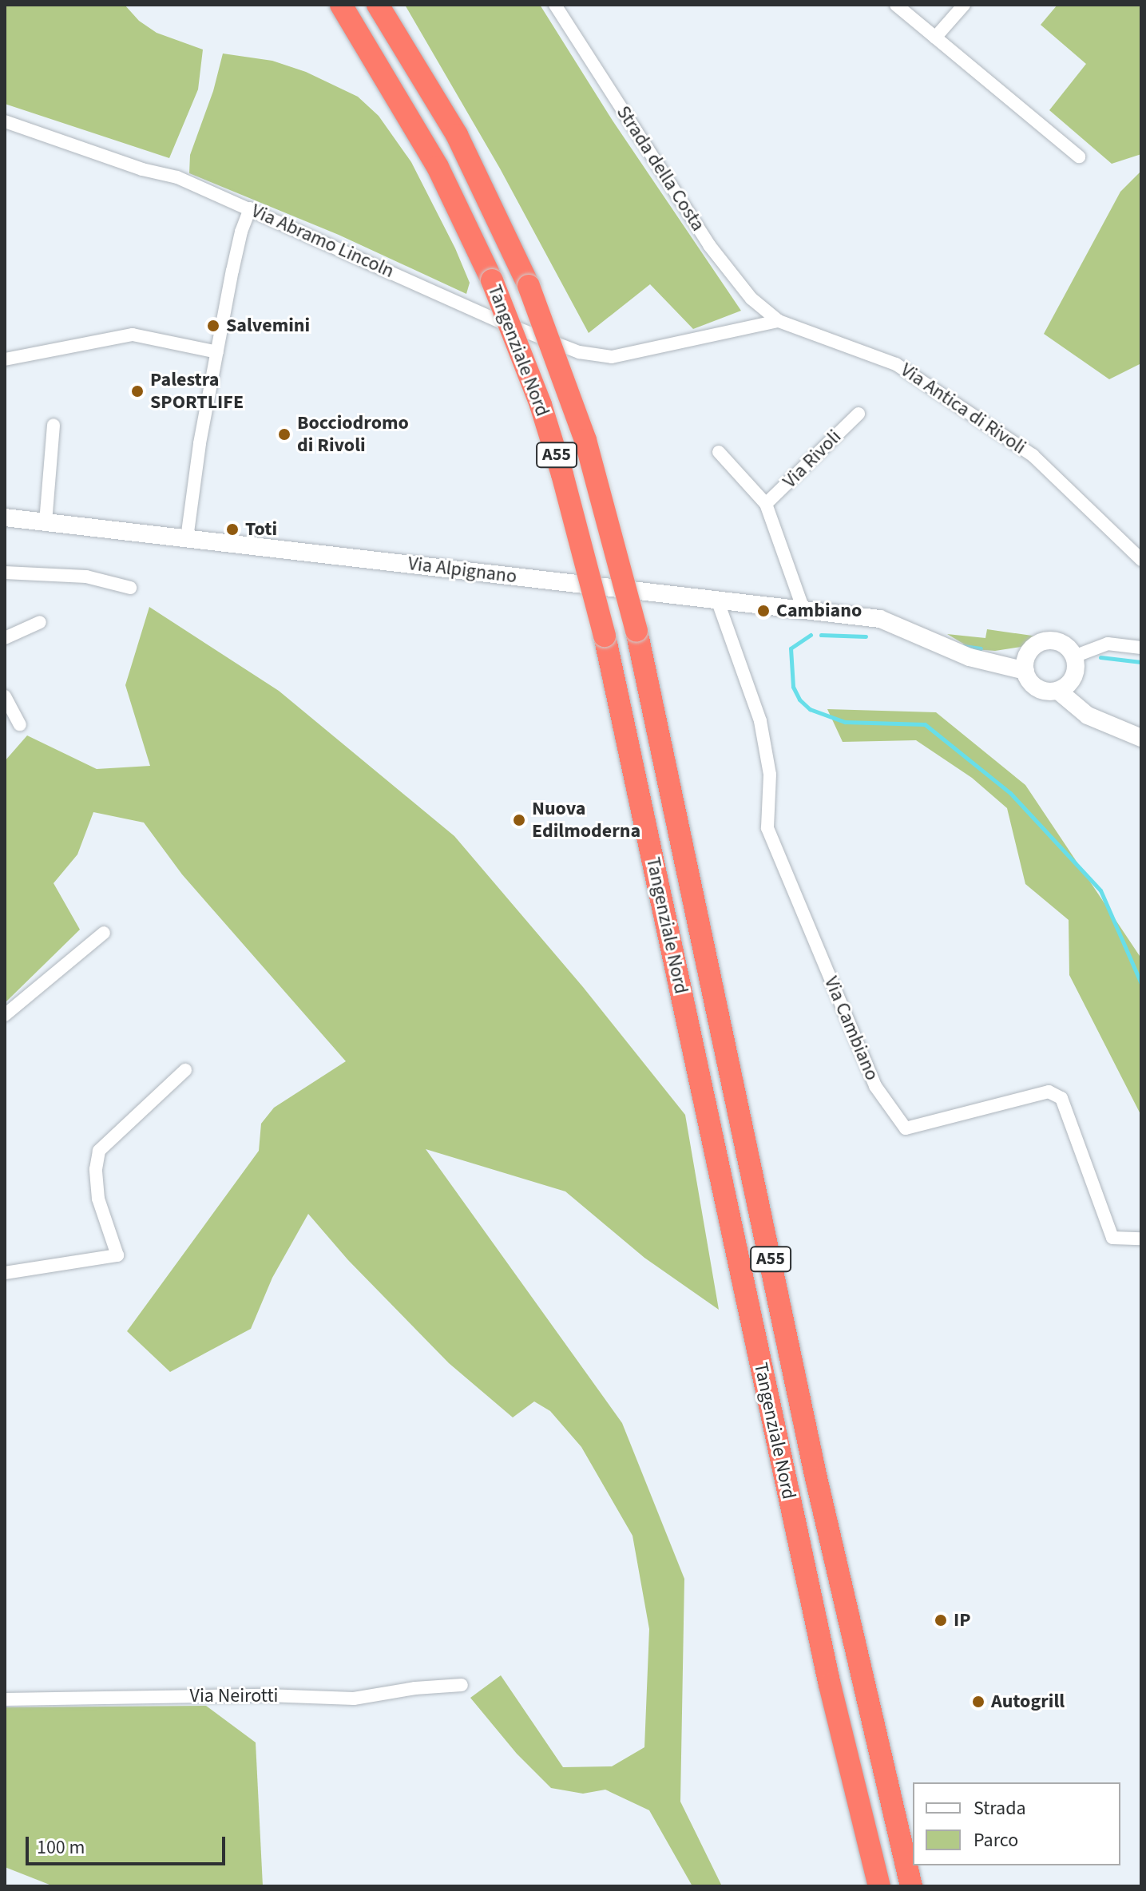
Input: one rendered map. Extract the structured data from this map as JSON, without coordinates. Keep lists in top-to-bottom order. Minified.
{"streets":{"highway":["Tangenziale Nord","A55"],"street":["Strada della Costa","Via Abramo Lincoln","Via Antica di Rivoli","Via Rivoli","Via Alpignano","Via Cambiano","Via Neirotti"]},"crossings":[["Strada della Costa","Via Abramo Lincoln"],["Strada della Costa","Via Antica di Rivoli"],["Via Abramo Lincoln","Via Antica di Rivoli"],["Via Rivoli","Via Alpignano"],["Via Alpignano","Via Cambiano"]],"places":["Salvemini","Palestra SPORTLIFE","Bocciodromo di Rivoli","Toti","Cambiano","Nuova Edilmoderna","IP","Autogrill"],"legend":["Strada","Parco"],"scale_bar":"100 m"}
